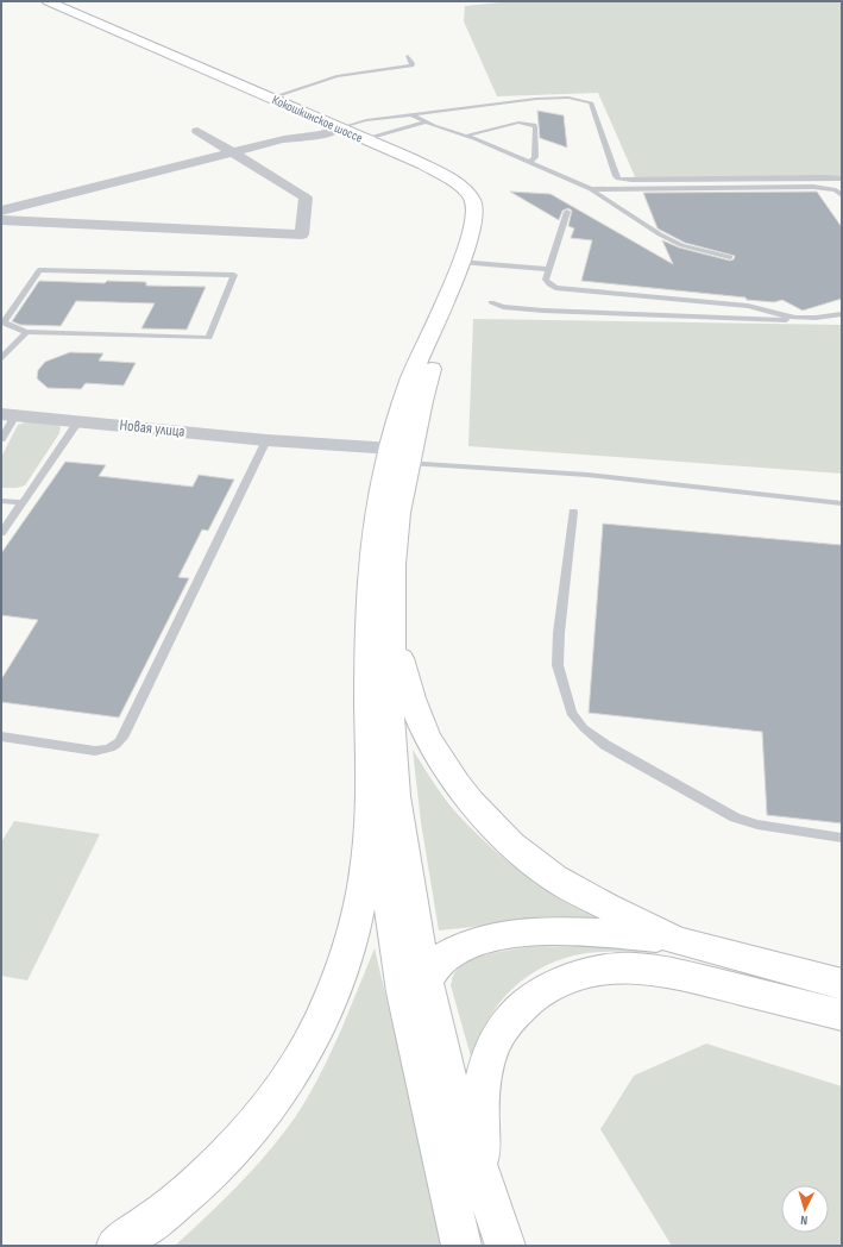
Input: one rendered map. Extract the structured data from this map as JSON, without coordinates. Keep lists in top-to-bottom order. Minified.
{"streets":{"main road":["Кокошкинское шоссе"],"street":["Новая улица"]},"crossings":[["Кокошкинское шоссе","Новая улица"]],"north":"bottom"}
